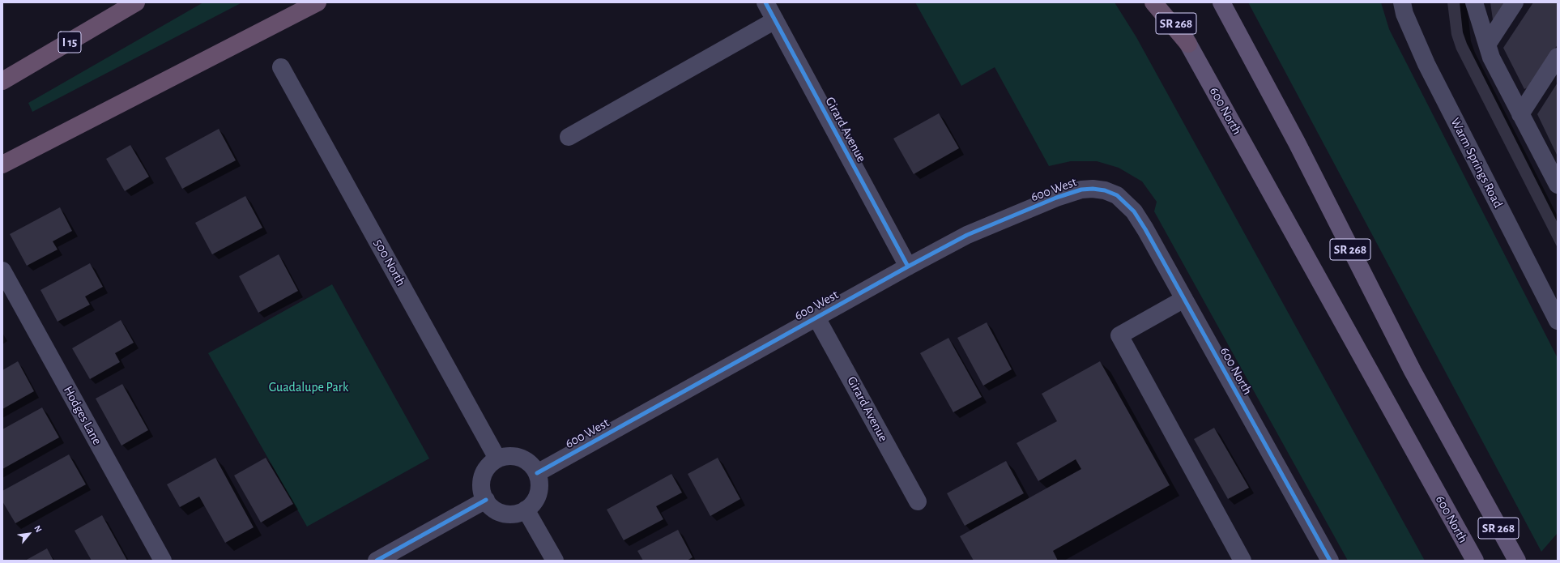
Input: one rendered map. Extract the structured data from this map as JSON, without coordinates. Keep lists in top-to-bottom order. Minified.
{"streets":{"highway":["I 15"],"main road":["SR 268","600 North"],"street":["Girard Avenue","Warm Springs Road","600 West","500 North","Hodges Lane"]},"crossings":[["600 North","600 West"],["Girard Avenue","600 West"],["600 West","500 North"]],"parks":["Guadalupe Park"],"north":"top right"}
